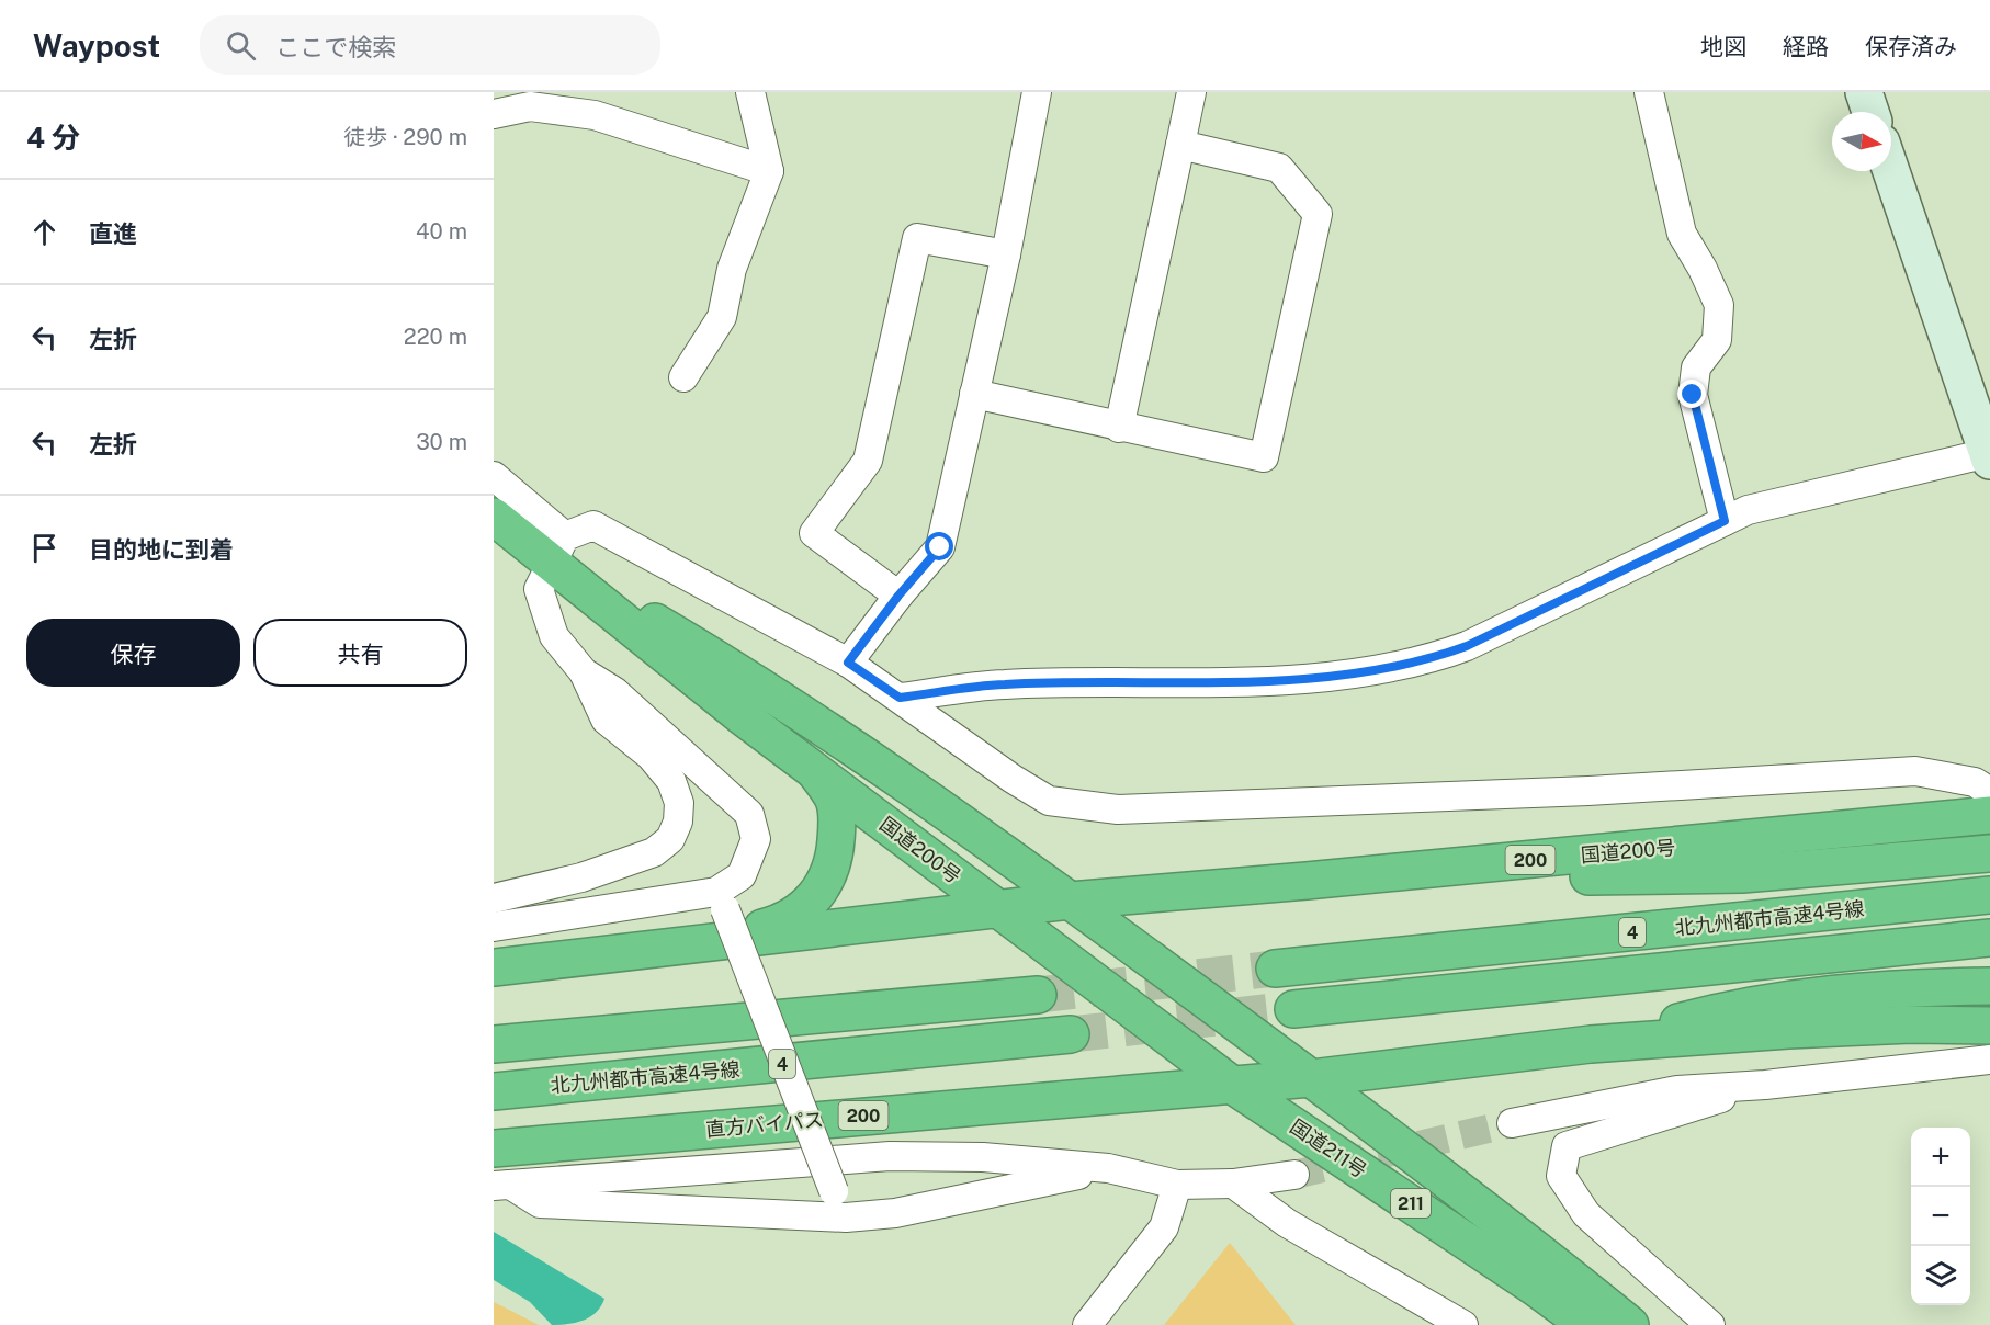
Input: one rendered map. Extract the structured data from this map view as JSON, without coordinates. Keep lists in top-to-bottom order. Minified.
{"streets":{"highway":["国道200号","200","北九州都市高速4号線","4","直方バイパス","国道211号","211"]},"crossings":[["国道200号","200"],["国道200号","直方バイパス"],["国道200号","国道211号"],["国道200号","211"],["200","直方バイパス"],["200","国道211号"],["200","211"],["直方バイパス","国道211号"]],"north":"right","page":{"header":"Waypost","search":"ここで検索","nav":["地図","経路","保存済み"],"heading":["4 分","徒歩 · 290 m"],"list":[["直進","40 m"],["左折","220 m"],["左折","30 m"],"目的地に到着"],"buttons":["保存","共有"],"map_buttons":["+","−"]}}
